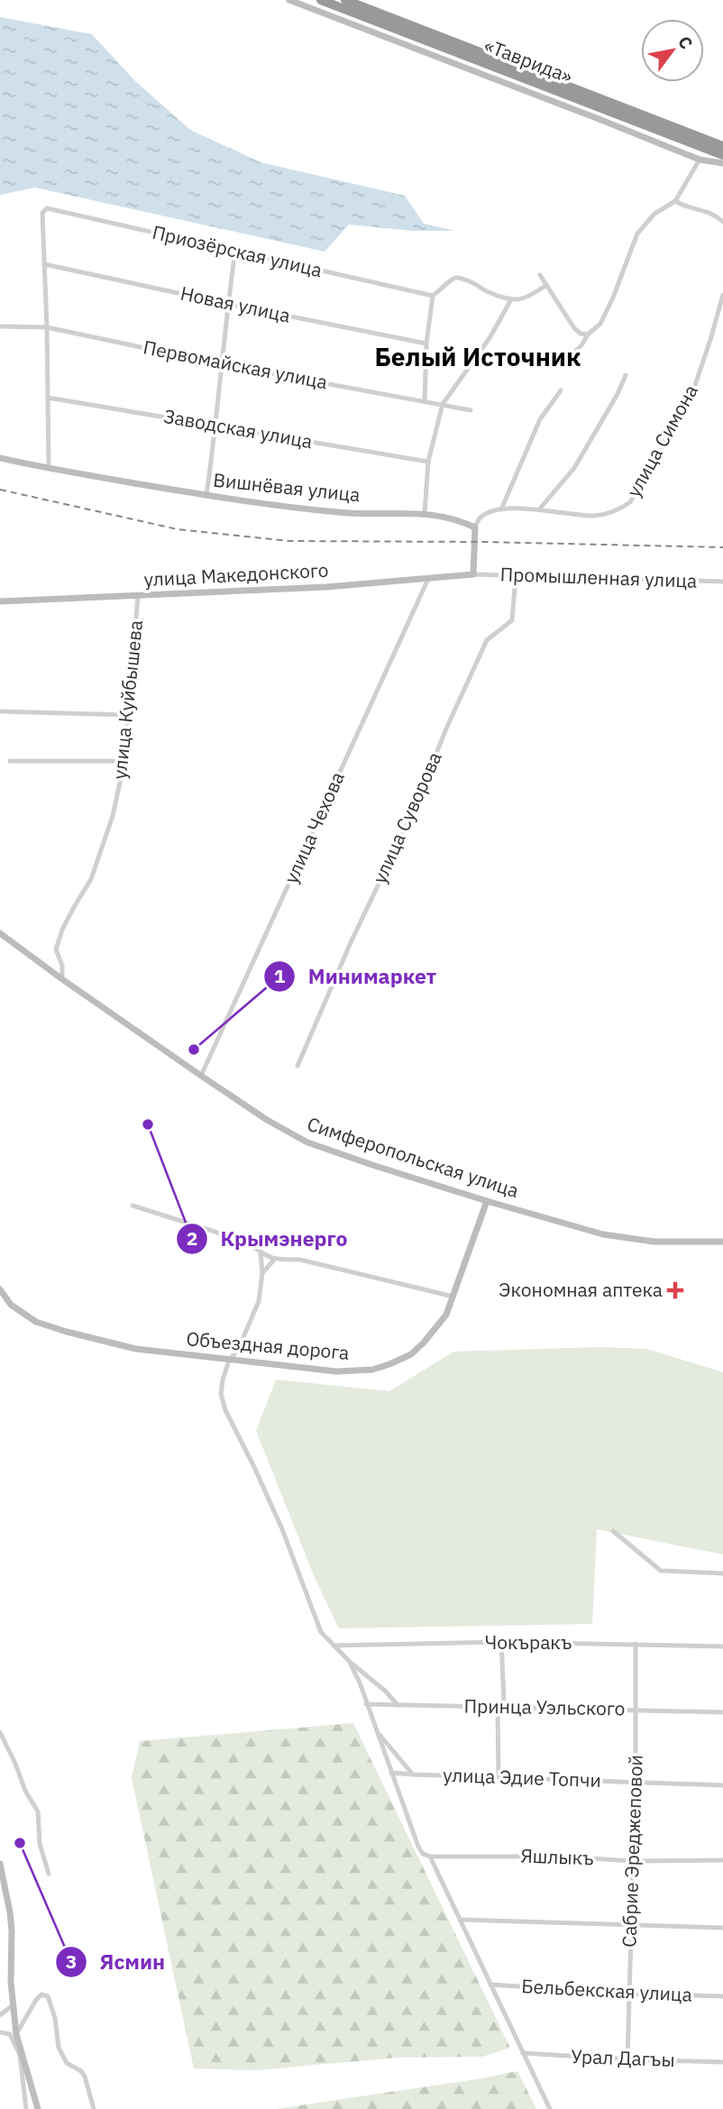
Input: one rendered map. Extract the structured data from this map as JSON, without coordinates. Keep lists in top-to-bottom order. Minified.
{"streets":{"highway":["«Таврида»"],"main road":["Вишнёвая улица","улица Македонского","Симферопольская улица","Объездная дорога"],"street":["Приозёрская улица","Новая улица","Первомайская улица","Заводская улица","улица Симона","Промышленная улица","улица Куйбышева","улица Суворова","улица Чехова","Чокъракъ","Принца Уэльского","улица Эдие Топчи","Сабрие Эреджеповой","Яшлыкъ","Бельбекская улица","Урал Дагъы"]},"crossings":[["Приозёрская улица","Новая улица"],["улица Македонского","Промышленная улица"],["улица Македонского","улица Куйбышева"],["улица Македонского","улица Чехова"],["Промышленная улица","улица Суворова"],["улица Куйбышева","Симферопольская улица"],["улица Чехова","Симферопольская улица"],["Симферопольская улица","Объездная дорога"],["Чокъракъ","Сабрие Эреджеповой"],["Принца Уэльского","Сабрие Эреджеповой"],["улица Эдие Топчи","Сабрие Эреджеповой"],["Сабрие Эреджеповой","Яшлыкъ"],["Сабрие Эреджеповой","Бельбекская улица"],["Сабрие Эреджеповой","Урал Дагъы"]],"districts":["Белый Источник"],"places":{"other":["Минимаркет","Крымэнерго","Ясмин"],"health":["Экономная аптека"]},"north":"top right"}
